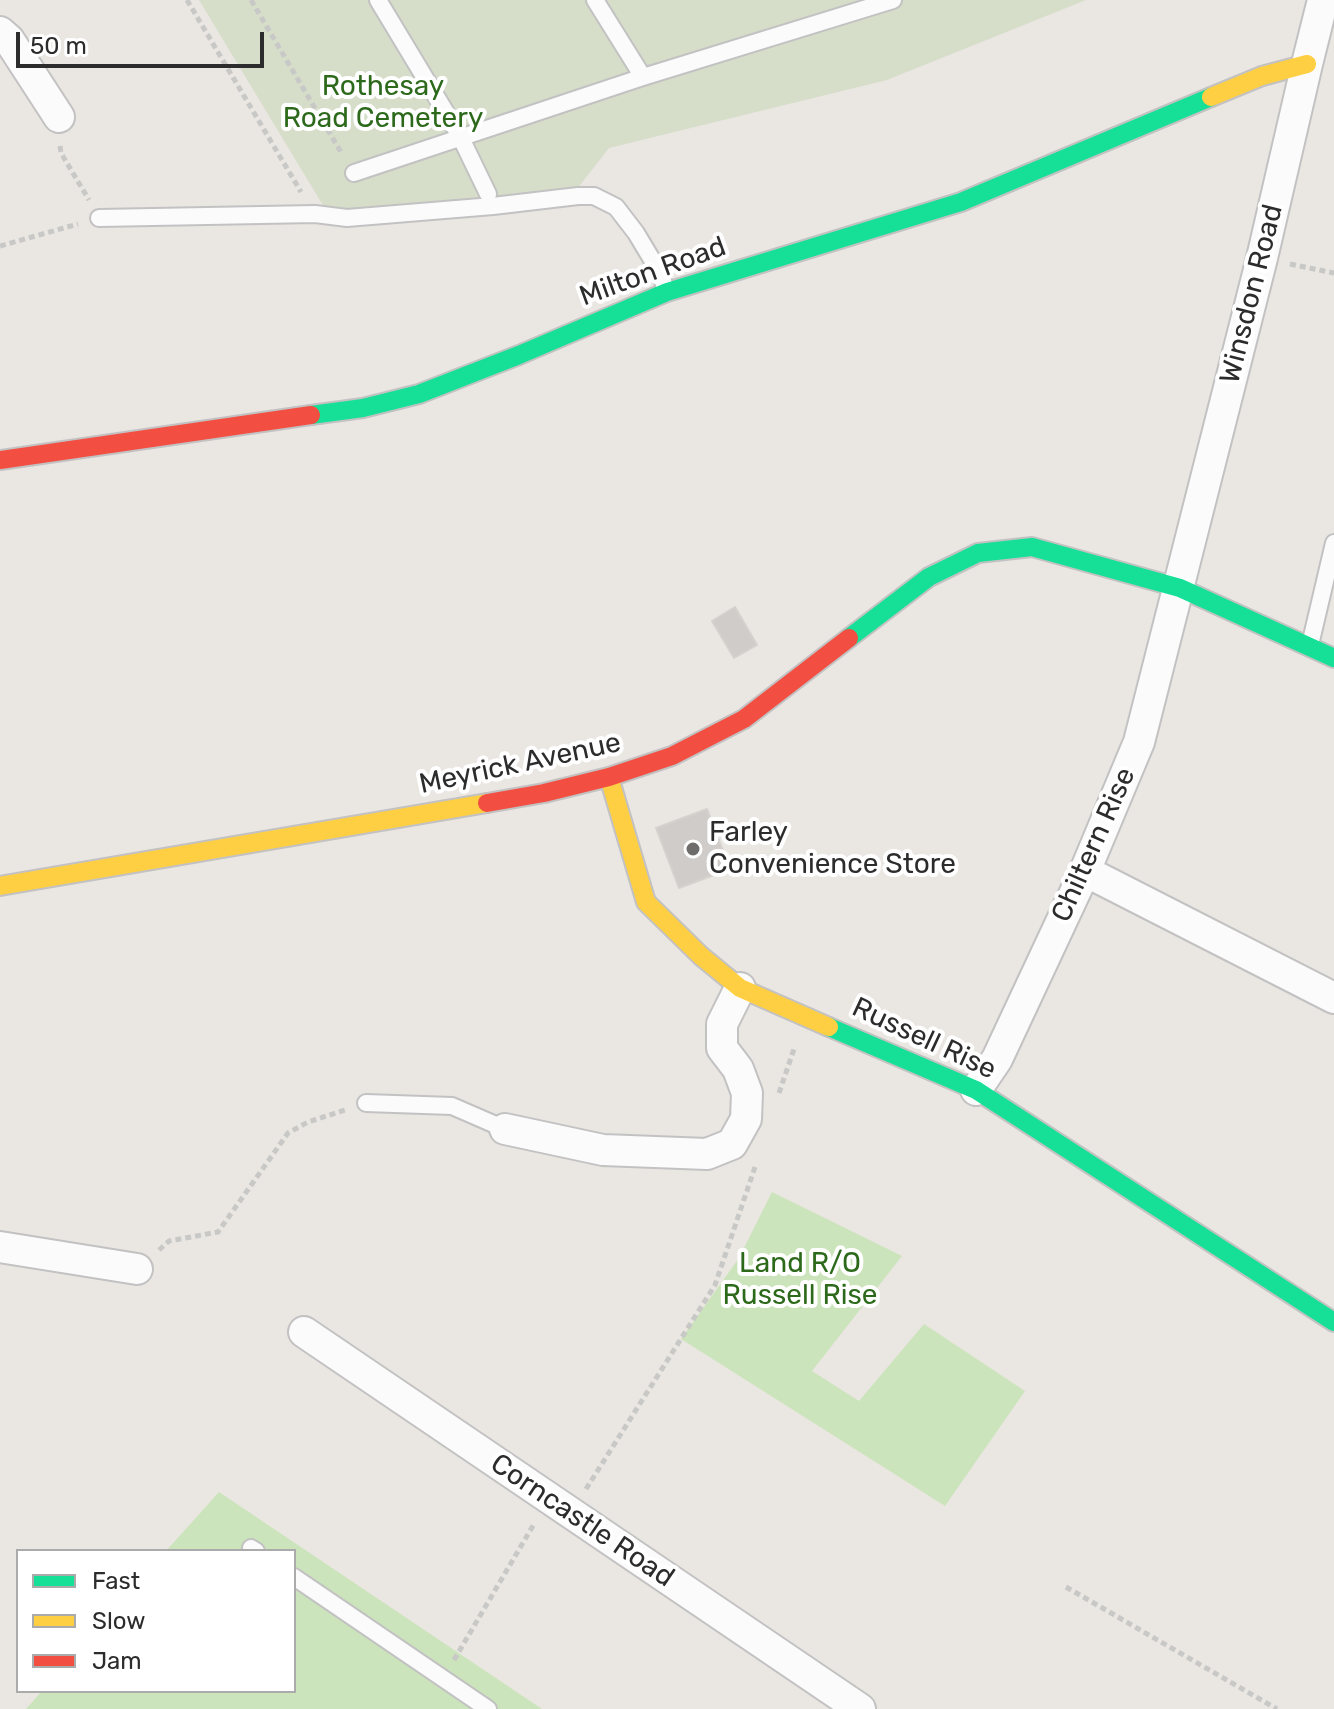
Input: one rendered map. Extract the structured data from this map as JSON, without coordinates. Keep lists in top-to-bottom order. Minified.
{"streets":{"street":["Milton Road","Winsdon Road","Meyrick Avenue","Chiltern Rise","Russell Rise","Corncastle Road"]},"crossings":[["Milton Road","Winsdon Road"],["Winsdon Road","Meyrick Avenue"],["Winsdon Road","Chiltern Rise"],["Meyrick Avenue","Chiltern Rise"],["Meyrick Avenue","Russell Rise"],["Chiltern Rise","Russell Rise"]],"parks":["Rothesay Road Cemetery","Land R/O Russell Rise"],"places":["Farley Convenience Store"],"legend":["Fast","Slow","Jam"],"scale_bar":"50 m"}
